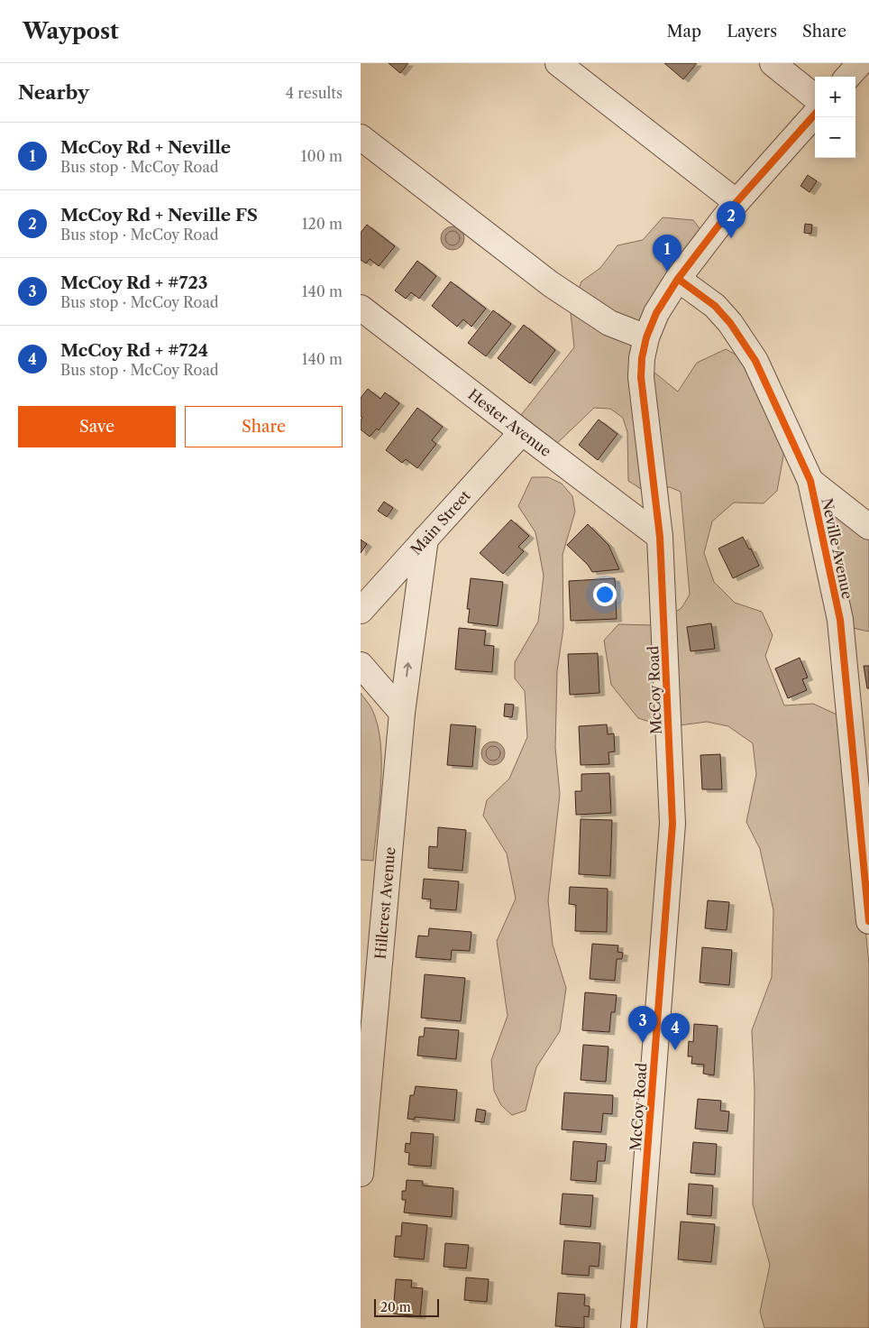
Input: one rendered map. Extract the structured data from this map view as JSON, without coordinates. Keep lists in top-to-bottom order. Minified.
{"streets":{"street":["Hester Avenue","Main Street","Neville Avenue","McCoy Road","Hillcrest Avenue"]},"crossings":[["Hester Avenue","Main Street"],["Hester Avenue","McCoy Road"],["Main Street","Hillcrest Avenue"],["Neville Avenue","McCoy Road"]],"scale_bar":"20 m","page":{"header":"Waypost","nav":["Map","Layers","Share"],"heading":["Nearby","4 results"],"map_buttons":["+","−"],"list":[{"mark":"1","name":"McCoy Rd + Neville","note":"Bus stop · McCoy Road","value":"100 m"},{"mark":"2","name":"McCoy Rd + Neville FS","note":"Bus stop · McCoy Road","value":"120 m"},{"mark":"3","name":"McCoy Rd + #723","note":"Bus stop · McCoy Road","value":"140 m"},{"mark":"4","name":"McCoy Rd + #724","note":"Bus stop · McCoy Road","value":"140 m"}],"pins":["2","1","3","4"],"buttons":["Save","Share"],"scale":"20 m"}}
